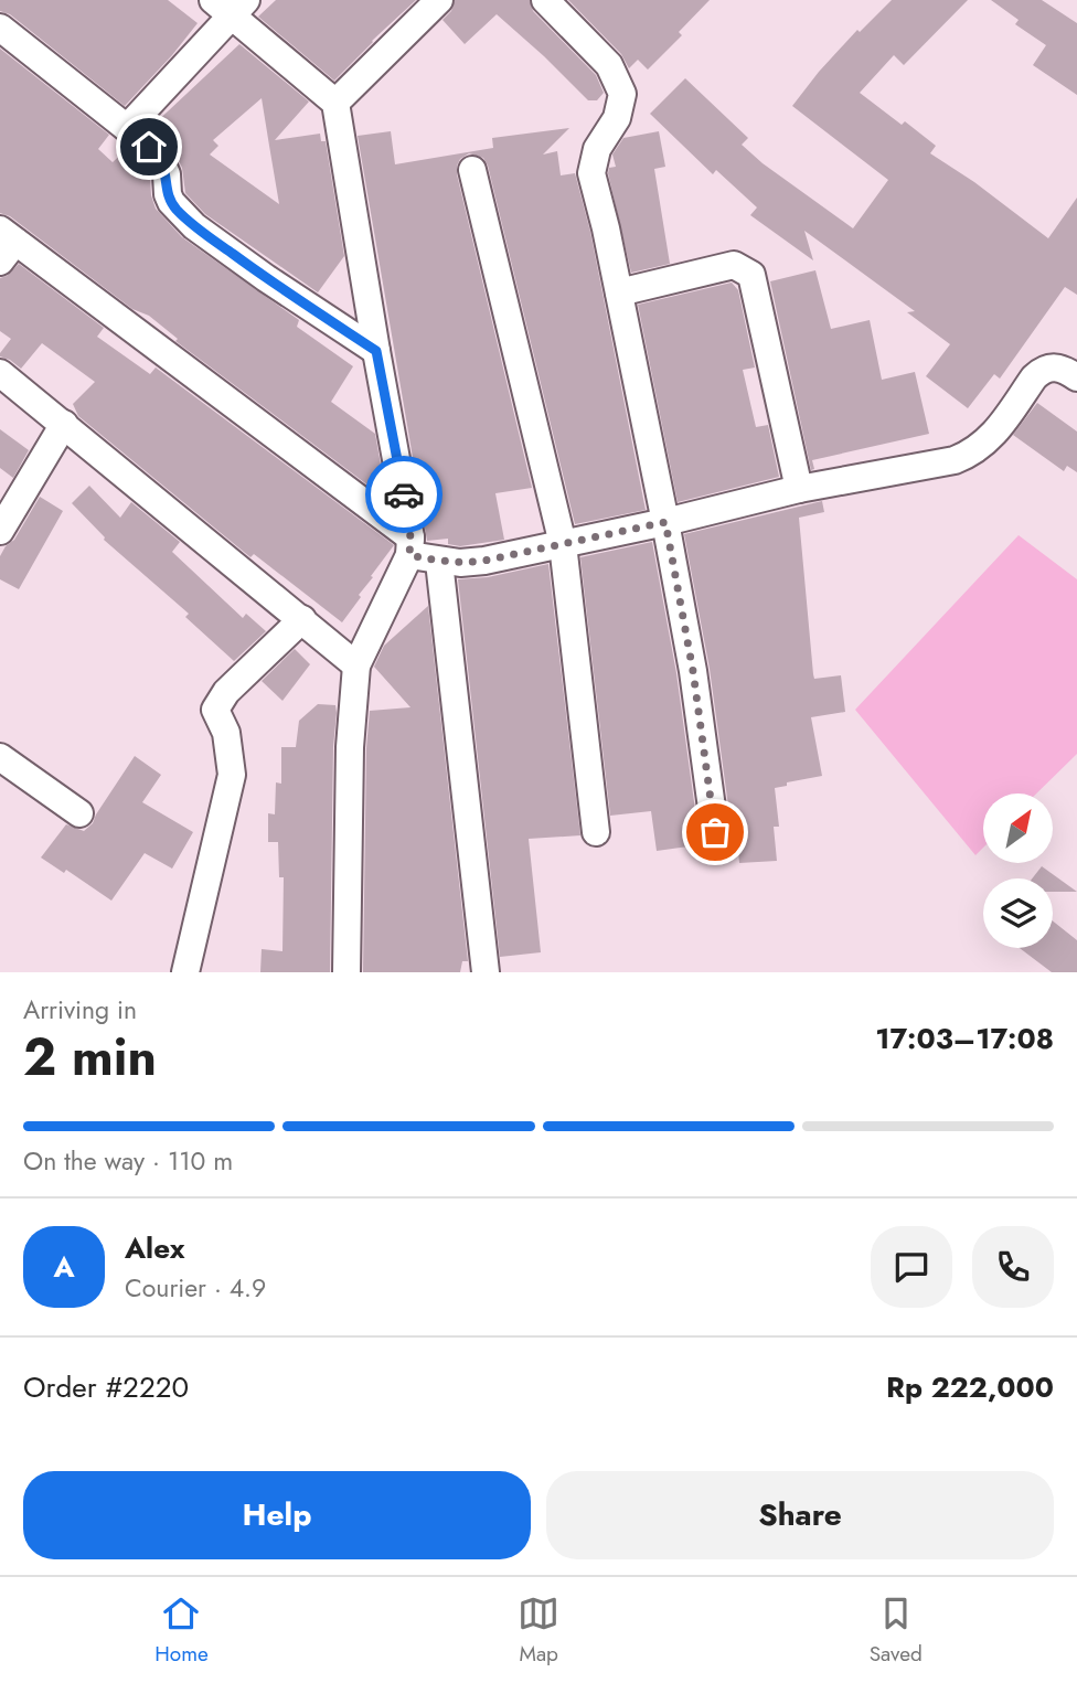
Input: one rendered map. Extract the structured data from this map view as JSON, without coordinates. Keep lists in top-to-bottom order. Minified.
{"north":"top right","page":{"heading":["2 min","Arriving in","17:03–17:08"],"panel":["Alex","Courier · 4.9","Order #2220","Rp 222,000"],"bar":"On the way · 110 m","round":"A","buttons":["Help","Share"],"tabs":["Home","Map","Saved"]}}
